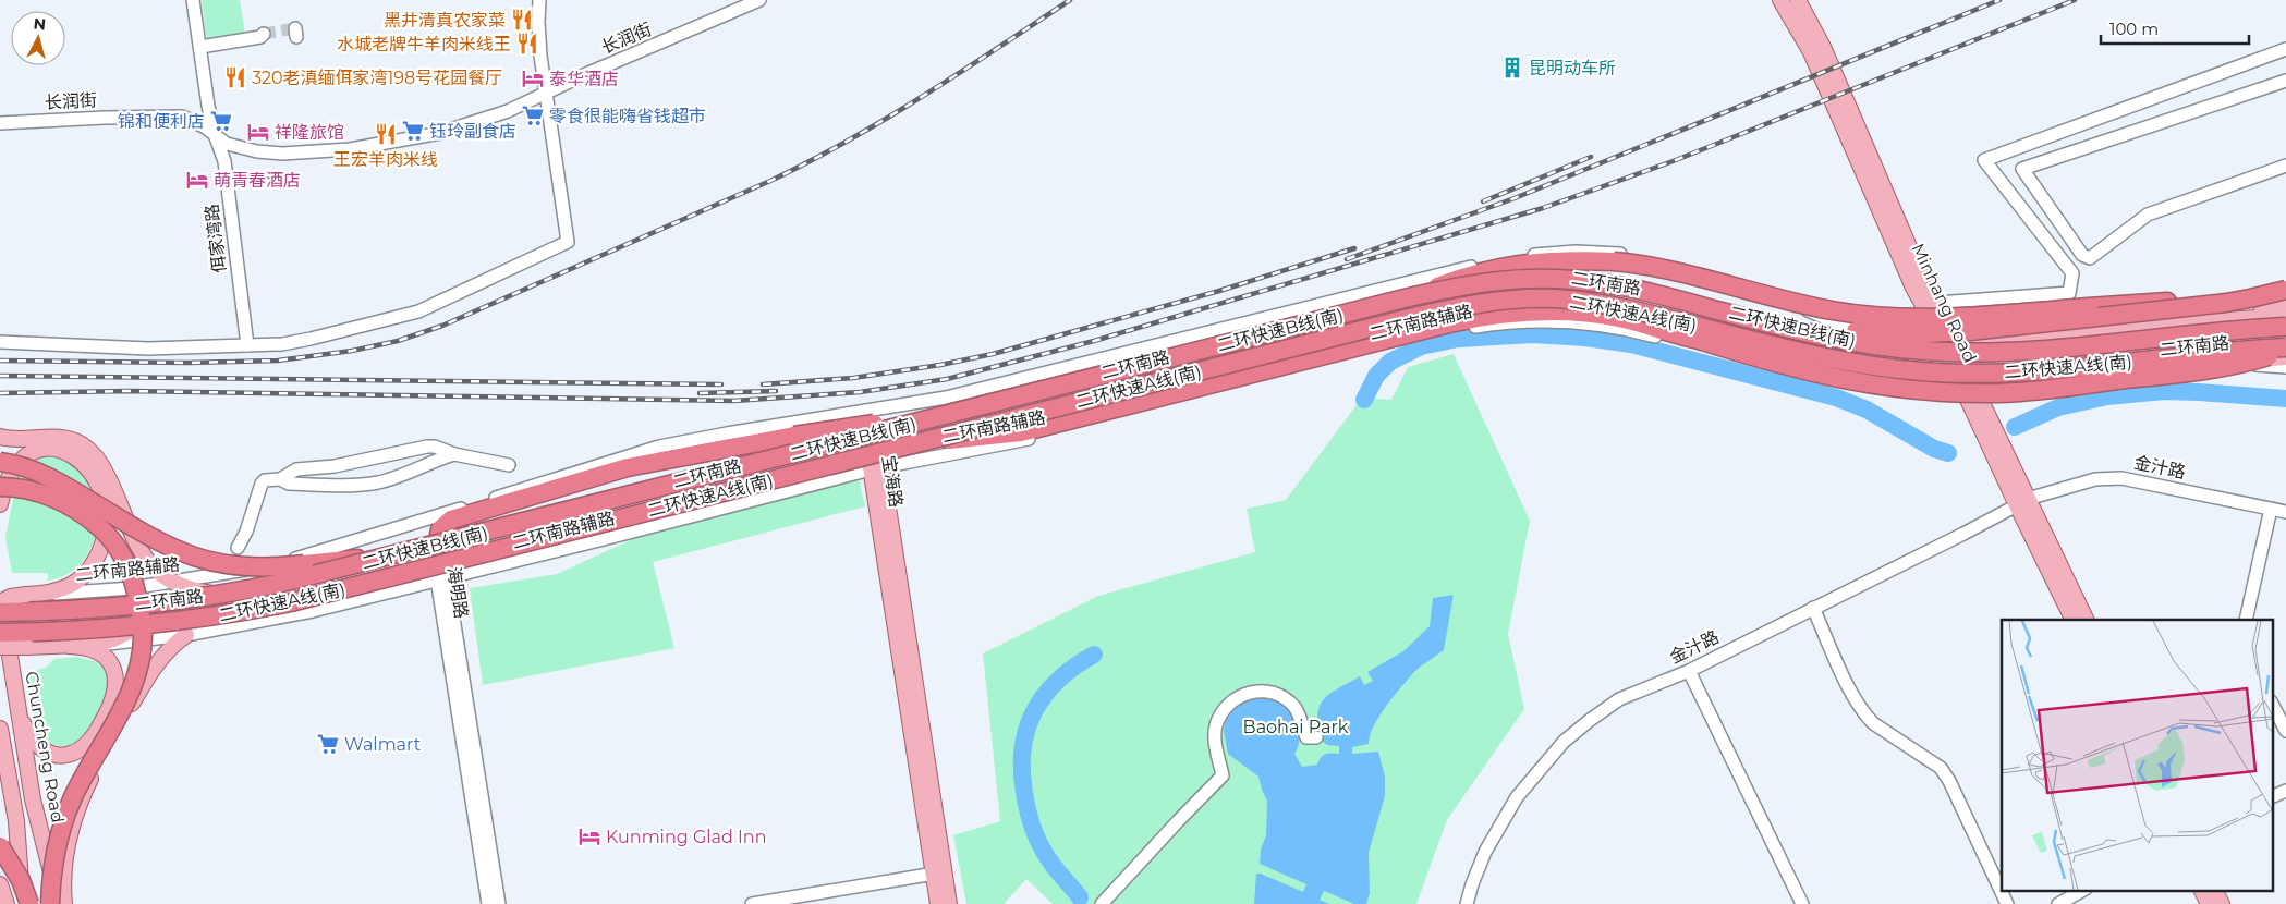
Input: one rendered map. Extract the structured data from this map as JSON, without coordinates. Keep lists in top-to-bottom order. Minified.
{"streets":{"highway":["二环快速A线(南)","二环快速B线(南)"],"main road":["二环南路","Minhang Road","宝海路","Chuncheng Road"],"street":["长润街","佴家湾路","二环南路辅路","金汁路","海明路"]},"crossings":[["长润街","佴家湾路"],["二环南路","Minhang Road"],["二环南路","二环快速A线(南)"],["二环南路","二环南路辅路"],["二环南路","二环快速B线(南)"],["二环南路","宝海路"],["二环南路","海明路"],["Minhang Road","二环南路辅路"],["Minhang Road","金汁路"],["二环南路辅路","宝海路"],["二环南路辅路","海明路"],["二环快速B线(南)","海明路"]],"parks":["Baohai Park"],"places":{"restaurant":["黑井清真农家菜","水城老牌牛羊肉米线王","320老滇缅佴家湾198号花园餐厅","王宏羊肉米线"],"building":["昆明动车所"],"hotel":["泰华酒店","祥隆旅馆","萌青春酒店","Kunming Glad Inn"],"supermarket":["零食很能嗨省钱超市","锦和便利店","钰玲副食店","Walmart"]},"scale_bar":"100 m","north":"top"}
